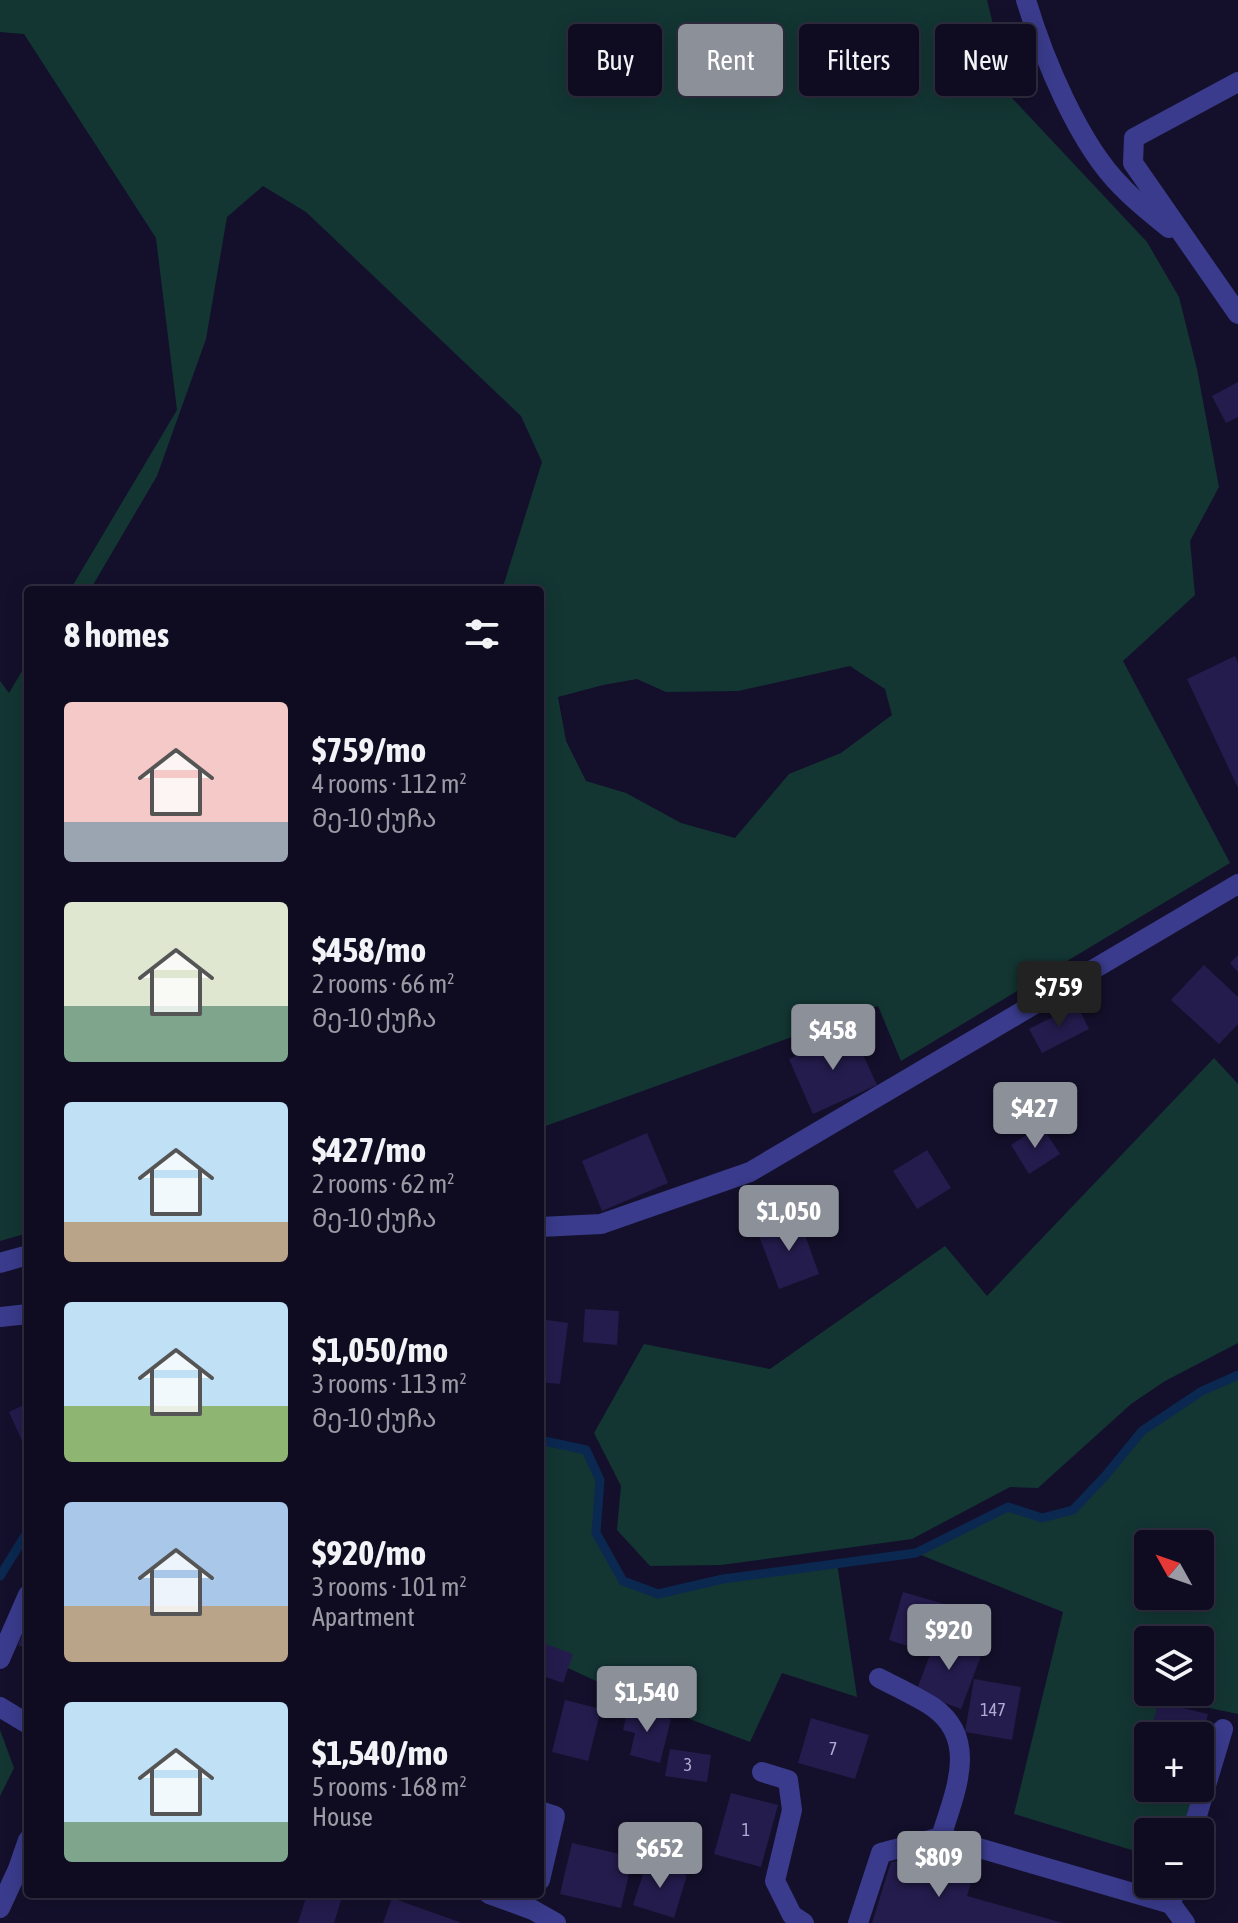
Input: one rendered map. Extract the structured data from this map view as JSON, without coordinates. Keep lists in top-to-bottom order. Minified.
{"house_numbers":["147","7","3","1"],"north":"top left","page":{"chip":["Buy","Rent","Filters","New"],"heading":"8 homes","list":[{"name":"$759/mo","note":"4 rooms · 112 m² · მე-10 ქუჩა"},{"name":"$458/mo","note":"2 rooms · 66 m² · მე-10 ქუჩა"},{"name":"$427/mo","note":"2 rooms · 62 m² · მე-10 ქუჩა"},{"name":"$1,050/mo","note":"3 rooms · 113 m² · მე-10 ქუჩა"},{"name":"$920/mo","note":"3 rooms · 101 m² · Apartment"},{"name":"$1,540/mo","note":"5 rooms · 168 m² · House"}],"price":["$759","$458","$427","$1,050","$920","$1,540","$652","$809"],"map_buttons":["+","−"]}}
